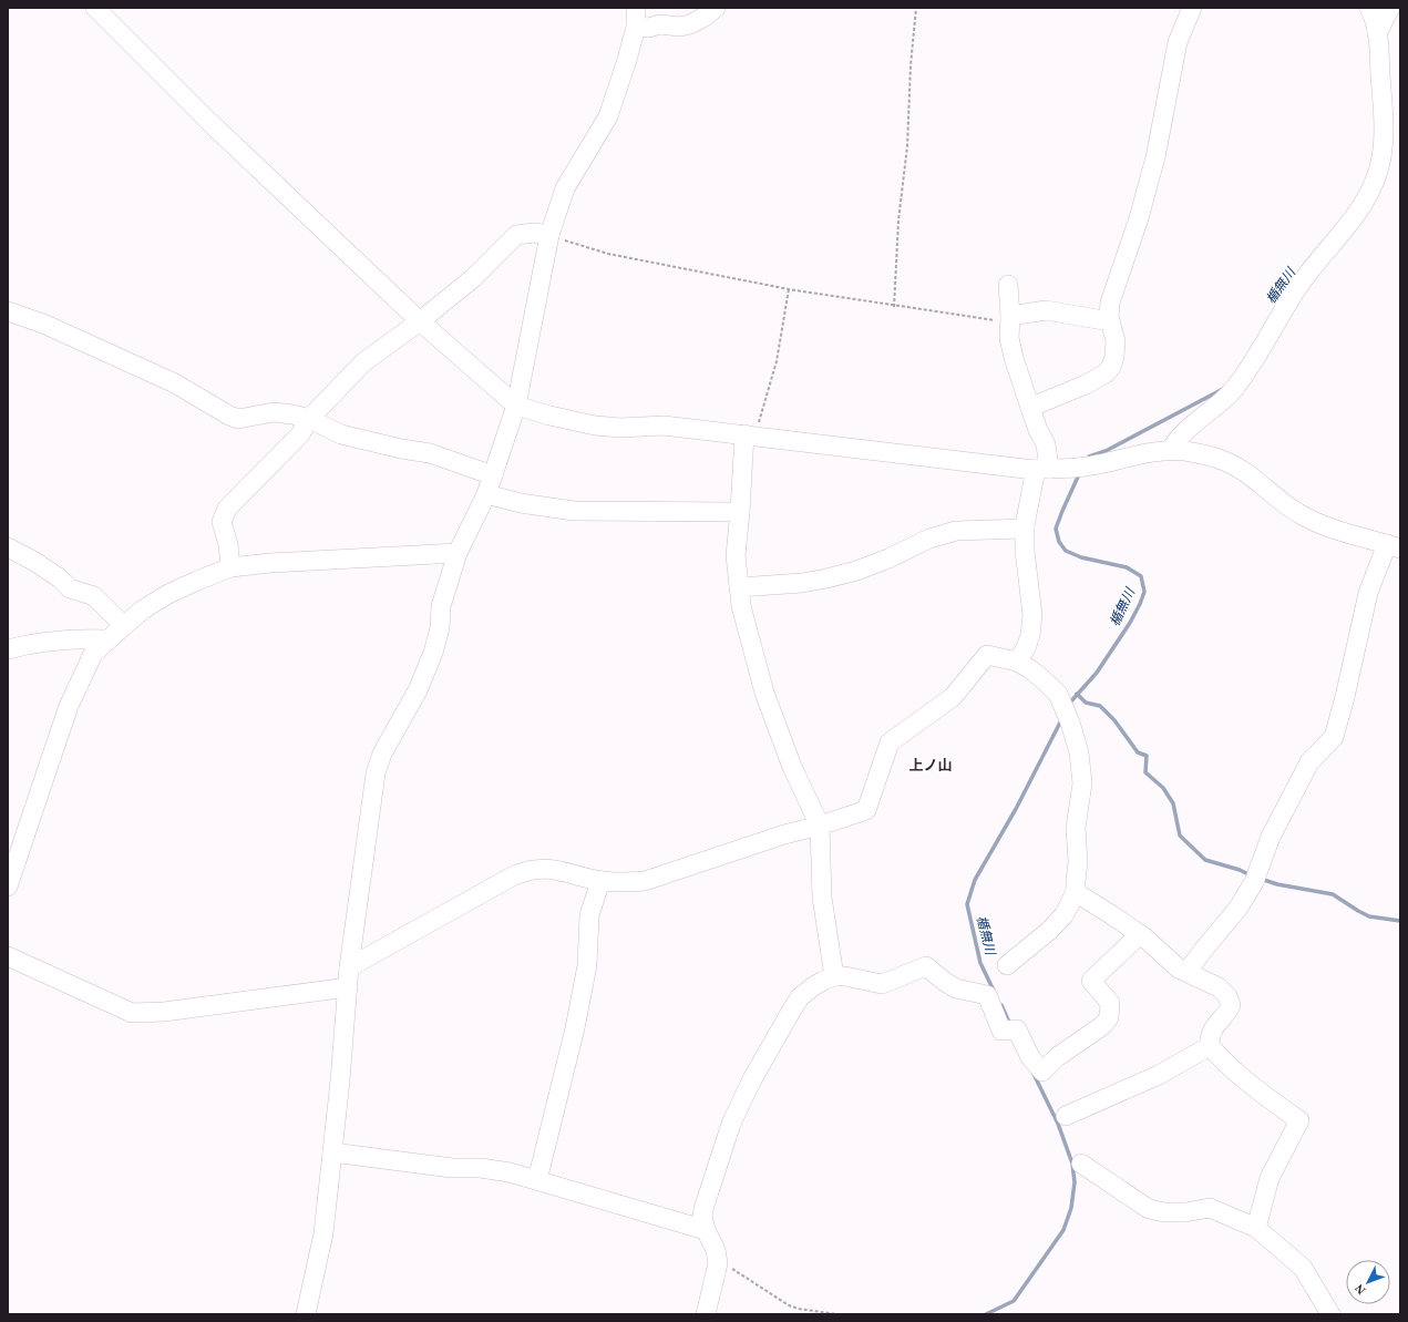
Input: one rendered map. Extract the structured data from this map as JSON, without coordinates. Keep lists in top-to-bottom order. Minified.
{"districts":["上ノ山"],"water":["楯無川"],"north":"bottom left"}
